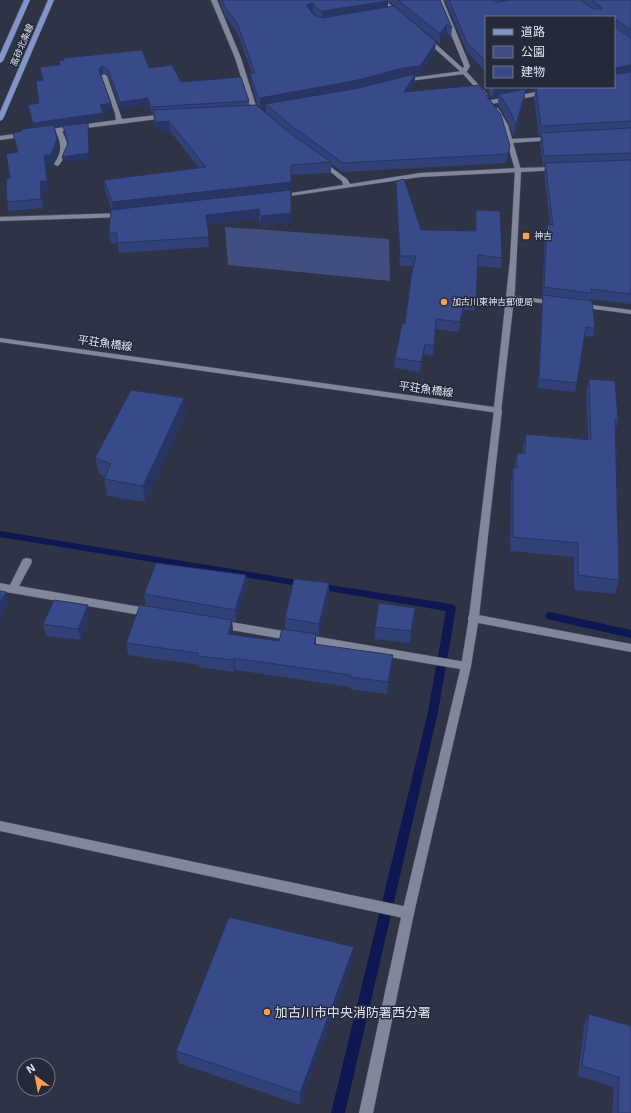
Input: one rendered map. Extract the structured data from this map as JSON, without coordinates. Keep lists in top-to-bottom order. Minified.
{"streets":{"main road":["高砂北条線"],"street":["平荘魚橋線"]},"places":{"transit":["神吉"],"other":["加古川東神吉郵便局","加古川市中央消防署西分署"]},"legend":["道路","公園","建物"],"north":"top left"}
